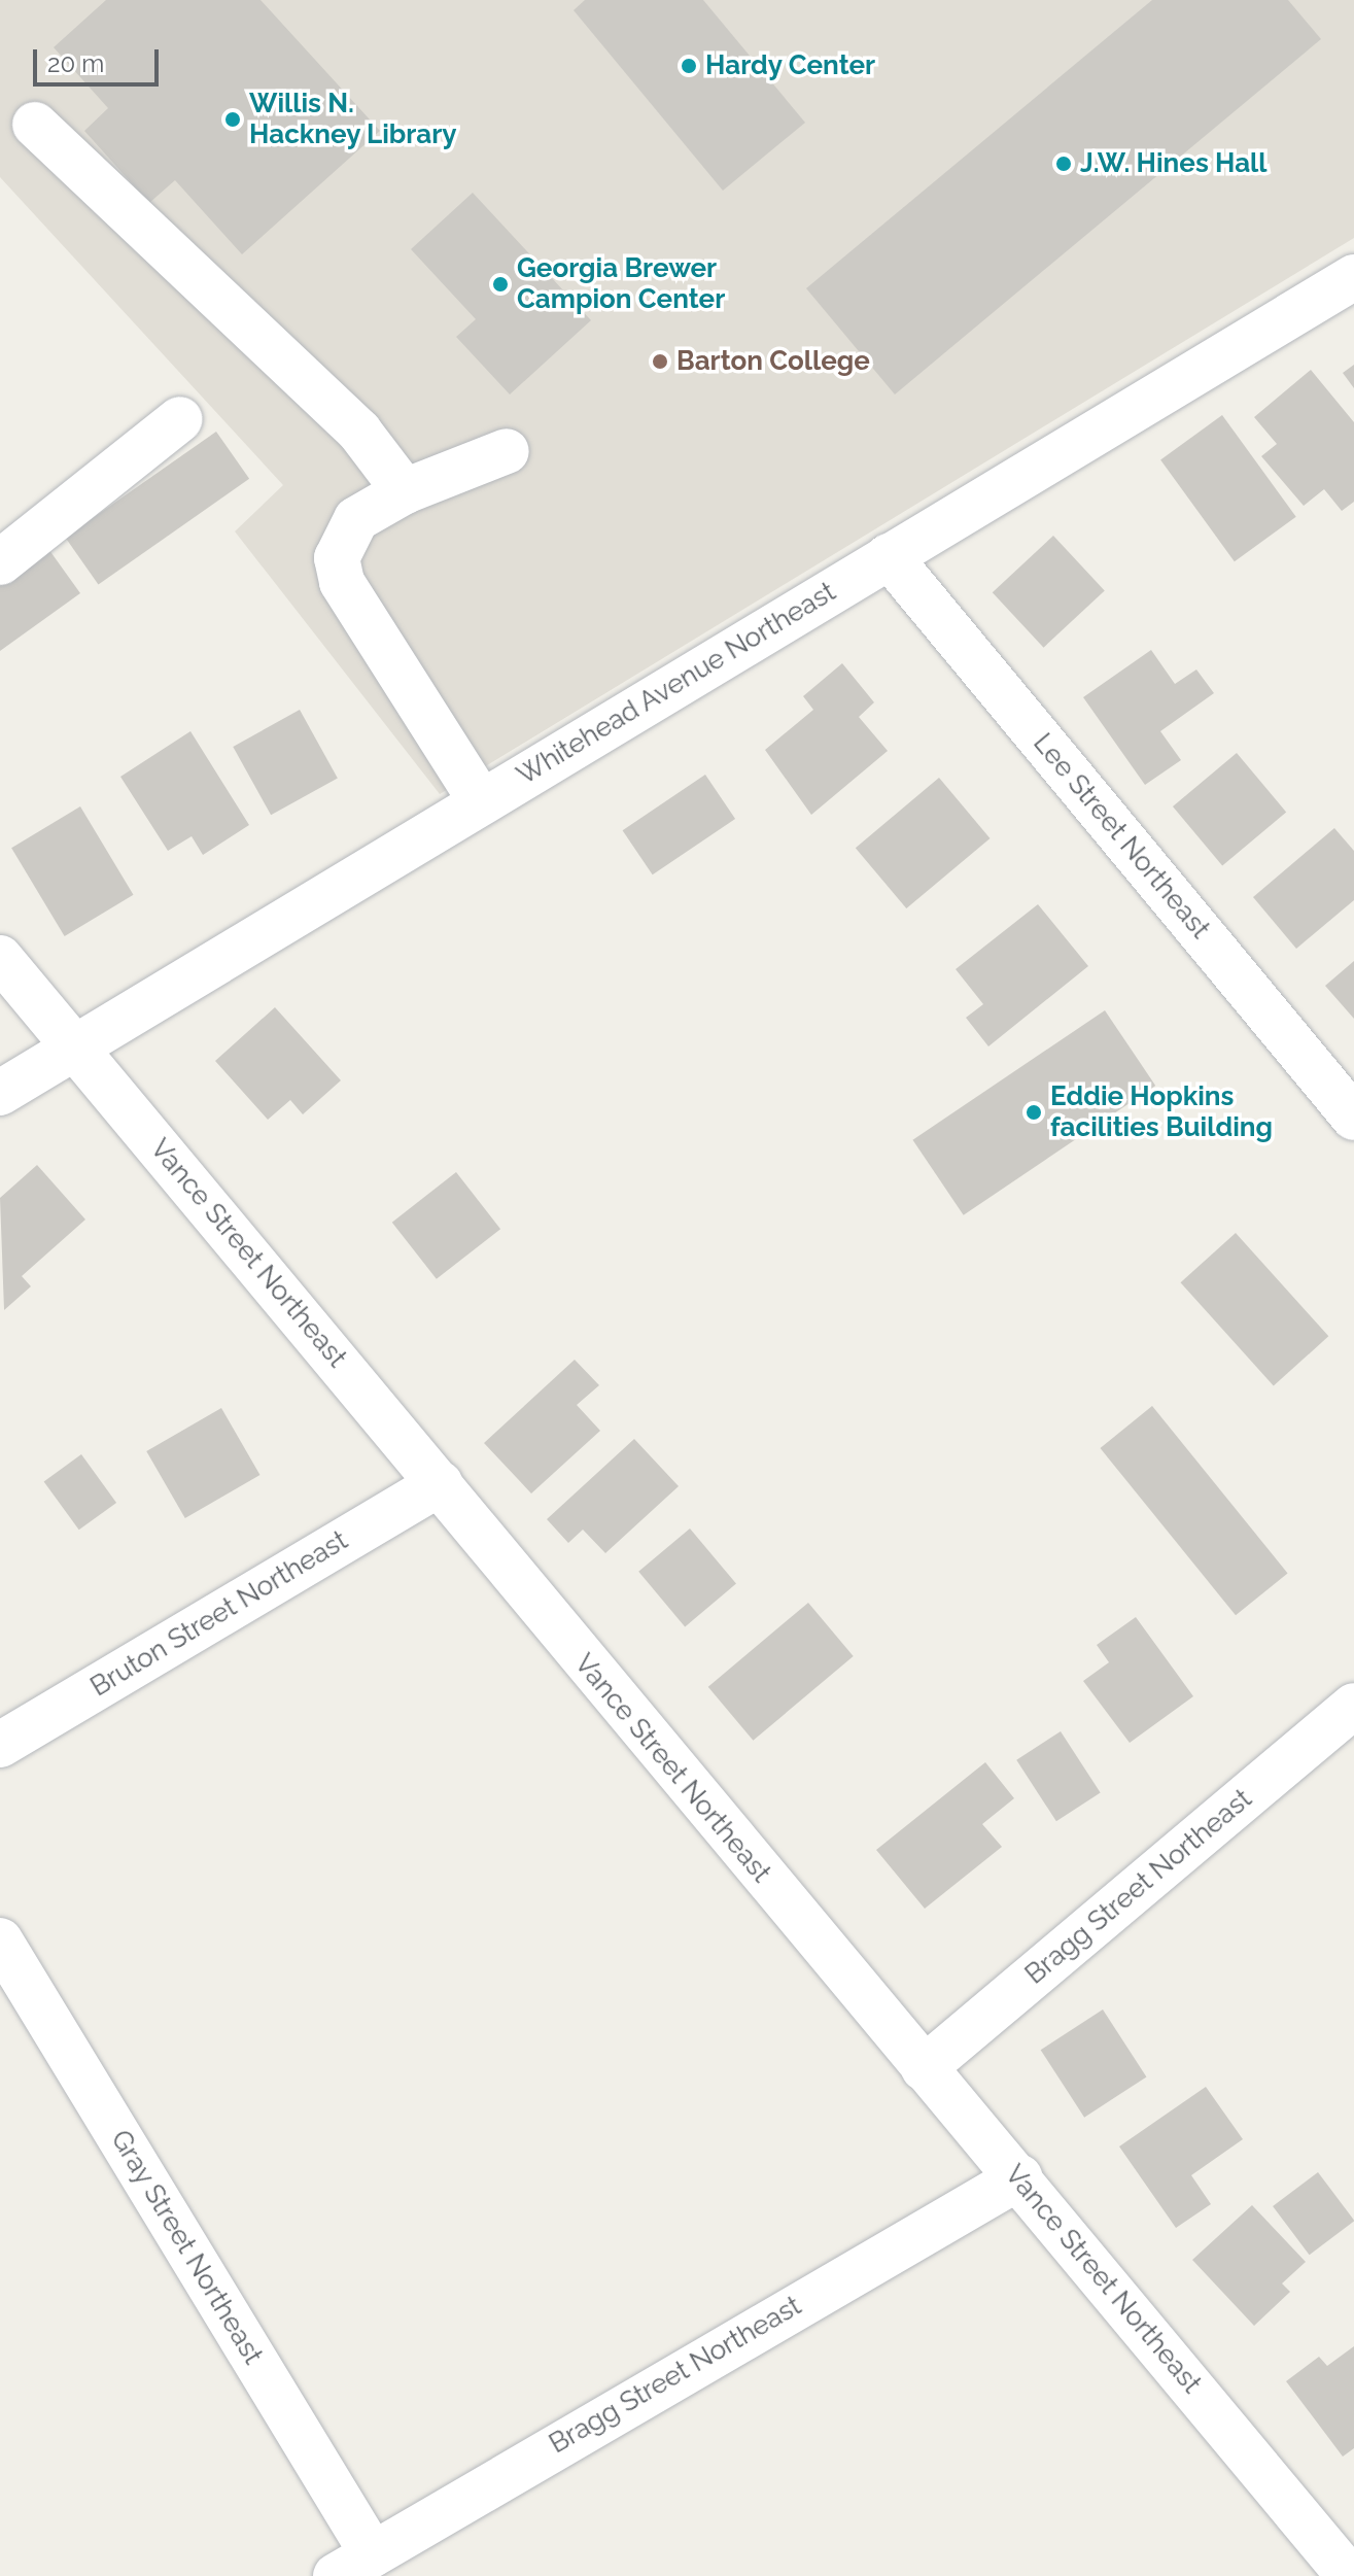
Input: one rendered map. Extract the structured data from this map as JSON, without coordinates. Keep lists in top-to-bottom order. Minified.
{"streets":{"street":["Whitehead Avenue Northeast","Lee Street Northeast","Vance Street Northeast","Bruton Street Northeast","Bragg Street Northeast","Gray Street Northeast"]},"crossings":[["Whitehead Avenue Northeast","Lee Street Northeast"],["Whitehead Avenue Northeast","Vance Street Northeast"],["Vance Street Northeast","Bruton Street Northeast"],["Vance Street Northeast","Bragg Street Northeast"],["Bragg Street Northeast","Gray Street Northeast"]],"places":["Hardy Center","Willis N. Hackney Library","J.W. Hines Hall","Georgia Brewer Campion Center","Barton College","Eddie Hopkins facilities Building"],"scale_bar":"20 m"}
